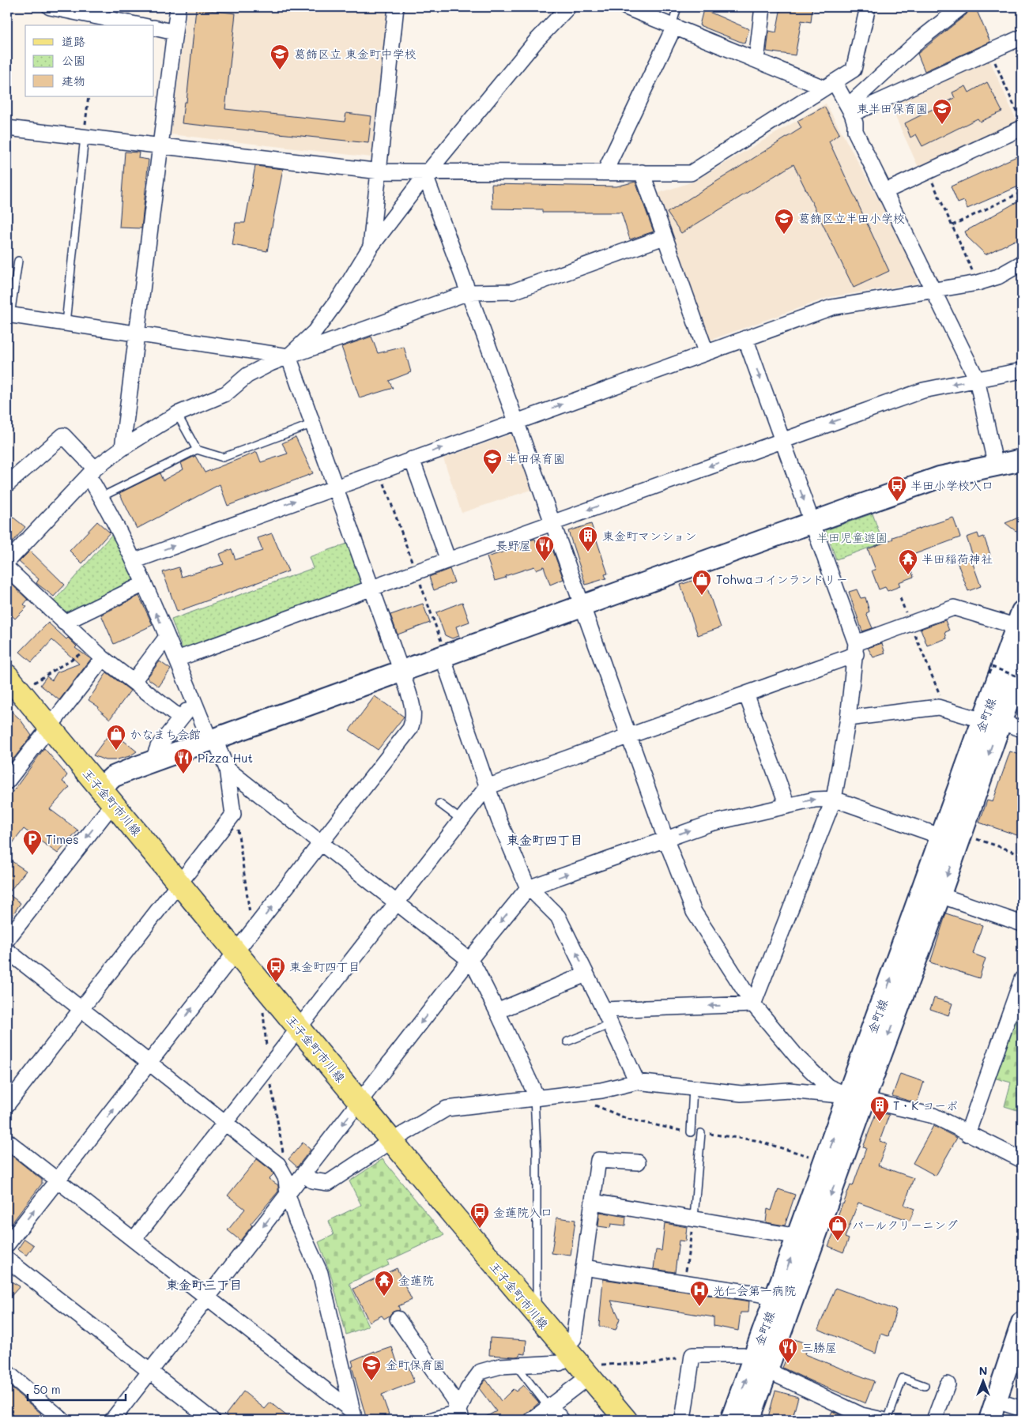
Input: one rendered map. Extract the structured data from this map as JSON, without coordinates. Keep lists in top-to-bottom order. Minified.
{"streets":{"main road":["金町線","王子金町市川線"]},"districts":["東金町四丁目","東金町三丁目"],"parks":["半田児童遊園"],"places":{"school or university":["葛飾区立 東金町中学校","東半田保育園","葛飾区立半田小学校","半田保育園","金町保育園"],"bus stop":["半田小学校入口","東金町四丁目","金蓮院入口"],"building":["東金町マンション","T・K コーポ"],"restaurant":["長野屋","Pizza Hut","三勝屋"],"temple":["半田稲荷神社","金蓮院"],"shop":["Tohwaコインランドリー","かなまち会館","パールクリーニング"],"parking":["Times"],"hospital":["光仁会第一病院"]},"legend":["道路","公園","建物"],"scale_bar":"50 m","north":"top"}
